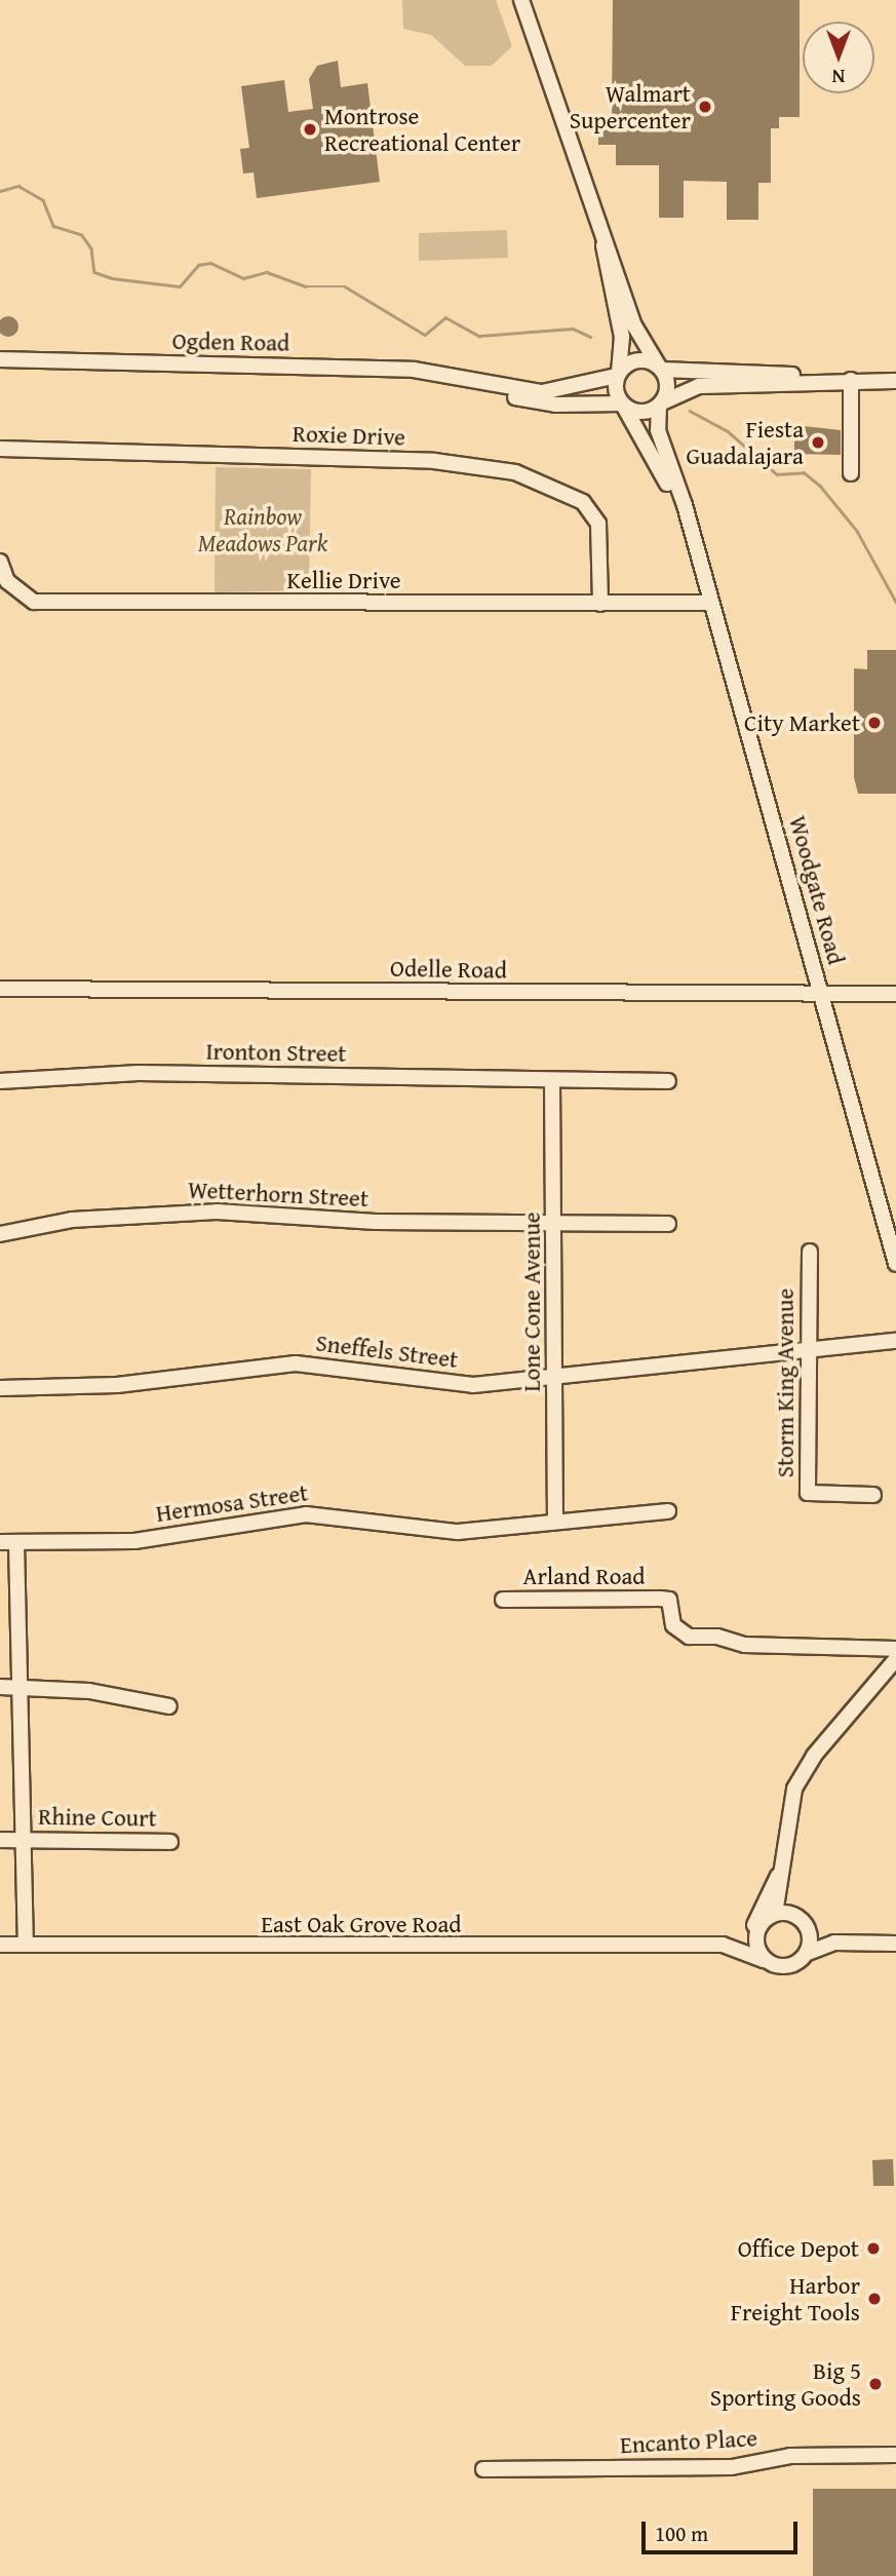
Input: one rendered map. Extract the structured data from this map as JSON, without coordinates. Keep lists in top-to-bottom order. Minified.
{"streets":{"street":["Ogden Road","Roxie Drive","Kellie Drive","Woodgate Road","Odelle Road","Ironton Street","Wetterhorn Street","Lone Cone Avenue","Sneffels Street","Storm King Avenue","Hermosa Street","Arland Road","Rhine Court","East Oak Grove Road","Encanto Place"]},"crossings":[["Ogden Road","Woodgate Road"],["Roxie Drive","Kellie Drive"],["Kellie Drive","Woodgate Road"],["Woodgate Road","Odelle Road"],["Ironton Street","Lone Cone Avenue"],["Wetterhorn Street","Lone Cone Avenue"],["Lone Cone Avenue","Sneffels Street"],["Lone Cone Avenue","Hermosa Street"],["Sneffels Street","Storm King Avenue"]],"parks":["Rainbow Meadows Park"],"places":["Walmart Supercenter","Montrose Recreational Center","Fiesta Guadalajara","City Market","Office Depot","Harbor Freight Tools","Big 5 Sporting Goods"],"scale_bar":"100 m","north":"bottom"}
